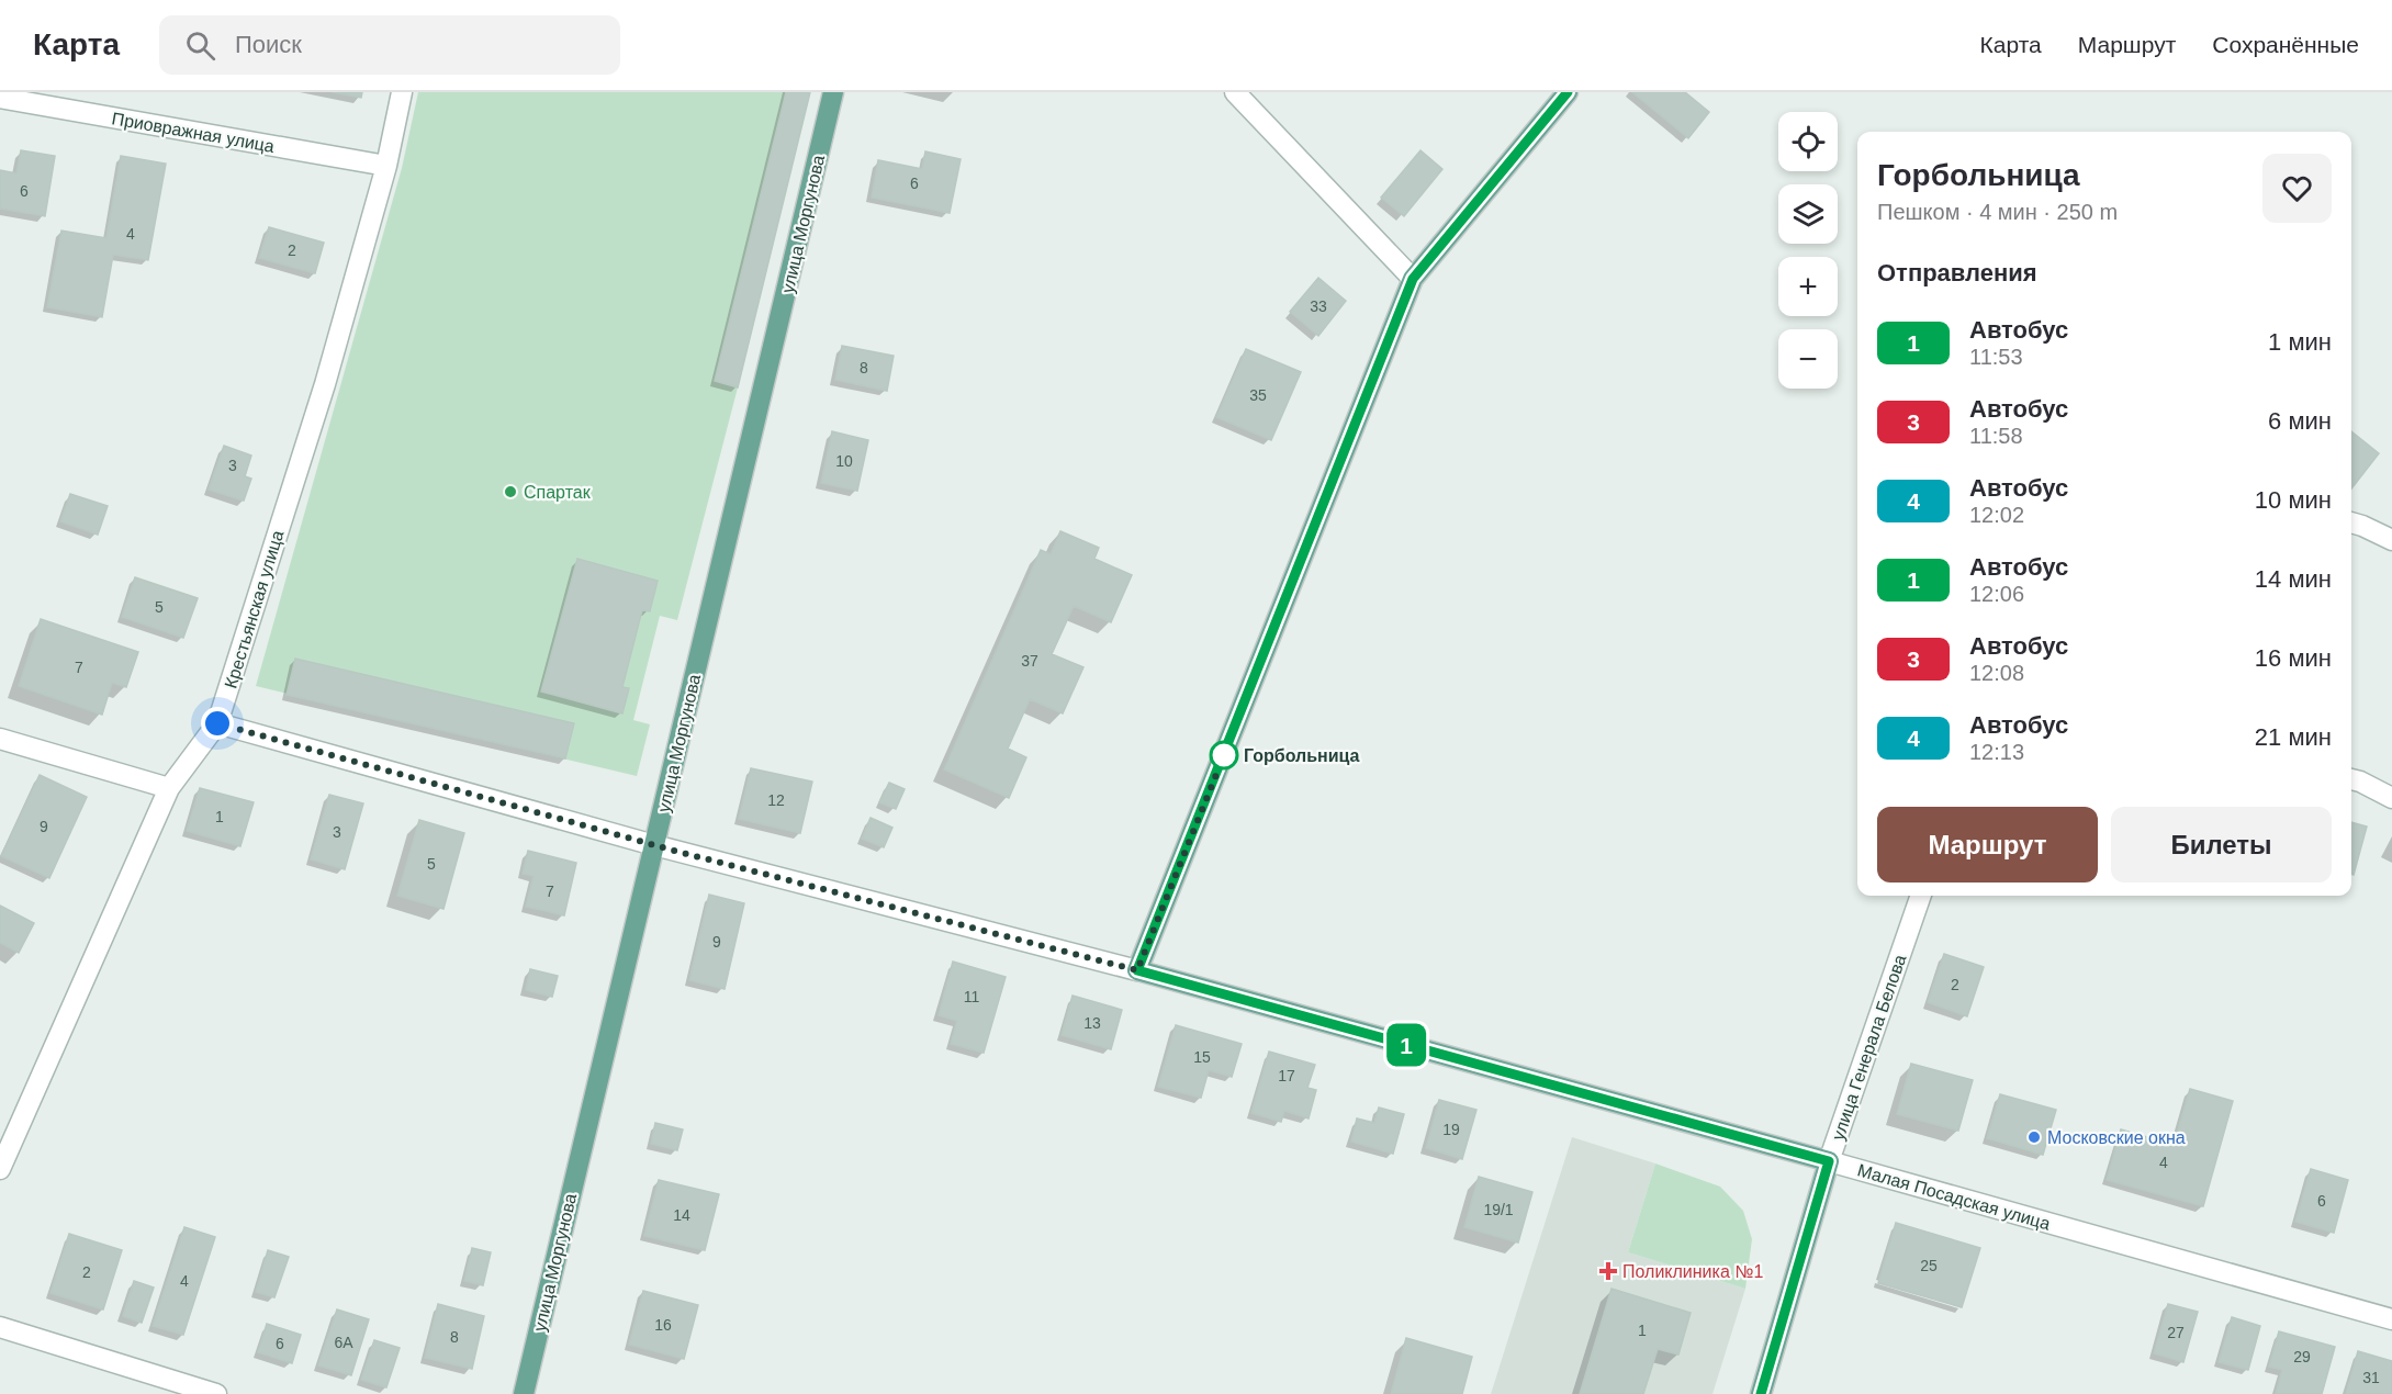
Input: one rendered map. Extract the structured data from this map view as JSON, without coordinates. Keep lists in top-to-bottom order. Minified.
{"streets":{"main road":["улица Моргунова","улица Генерала Белова","Малая Посадская улица"],"street":["Приовражная улица","Крестьянская улица"]},"crossings":[["Приовражная улица","Крестьянская улица"],["улица Моргунова","Малая Посадская улица"],["Крестьянская улица","Малая Посадская улица"],["улица Генерала Белова","Малая Посадская улица"]],"places":{"other":["Спартак","Горбольница","Московские окна"],"health":["Поликлиника №1"]},"lines":["bus line 1"],"house_numbers":["6","6","4","2","33","8","35","10","3","5","37","7","12","1","9","3","5","7","9","2","11","13","15","17","19","4","6","19/1","14","25","2","4","16","1","27","8","6А","6","29","31"],"page":{"header":"Карта","search":"Поиск","nav":["Карта","Маршрут","Сохранённые"],"on_map":"1","map_buttons":["+","−"],"heading":[["Горбольница","Пешком · 4 мин · 250 m"],"Отправления"],"list":[{"mark":"1","name":"Автобус","note":"11:53","value":"1 мин"},{"mark":"3","name":"Автобус","note":"11:58","value":"6 мин"},{"mark":"4","name":"Автобус","note":"12:02","value":"10 мин"},{"mark":"1","name":"Автобус","note":"12:06","value":"14 мин"},{"mark":"3","name":"Автобус","note":"12:08","value":"16 мин"},{"mark":"4","name":"Автобус","note":"12:13","value":"21 мин"}],"buttons":["Маршрут","Билеты"]}}
